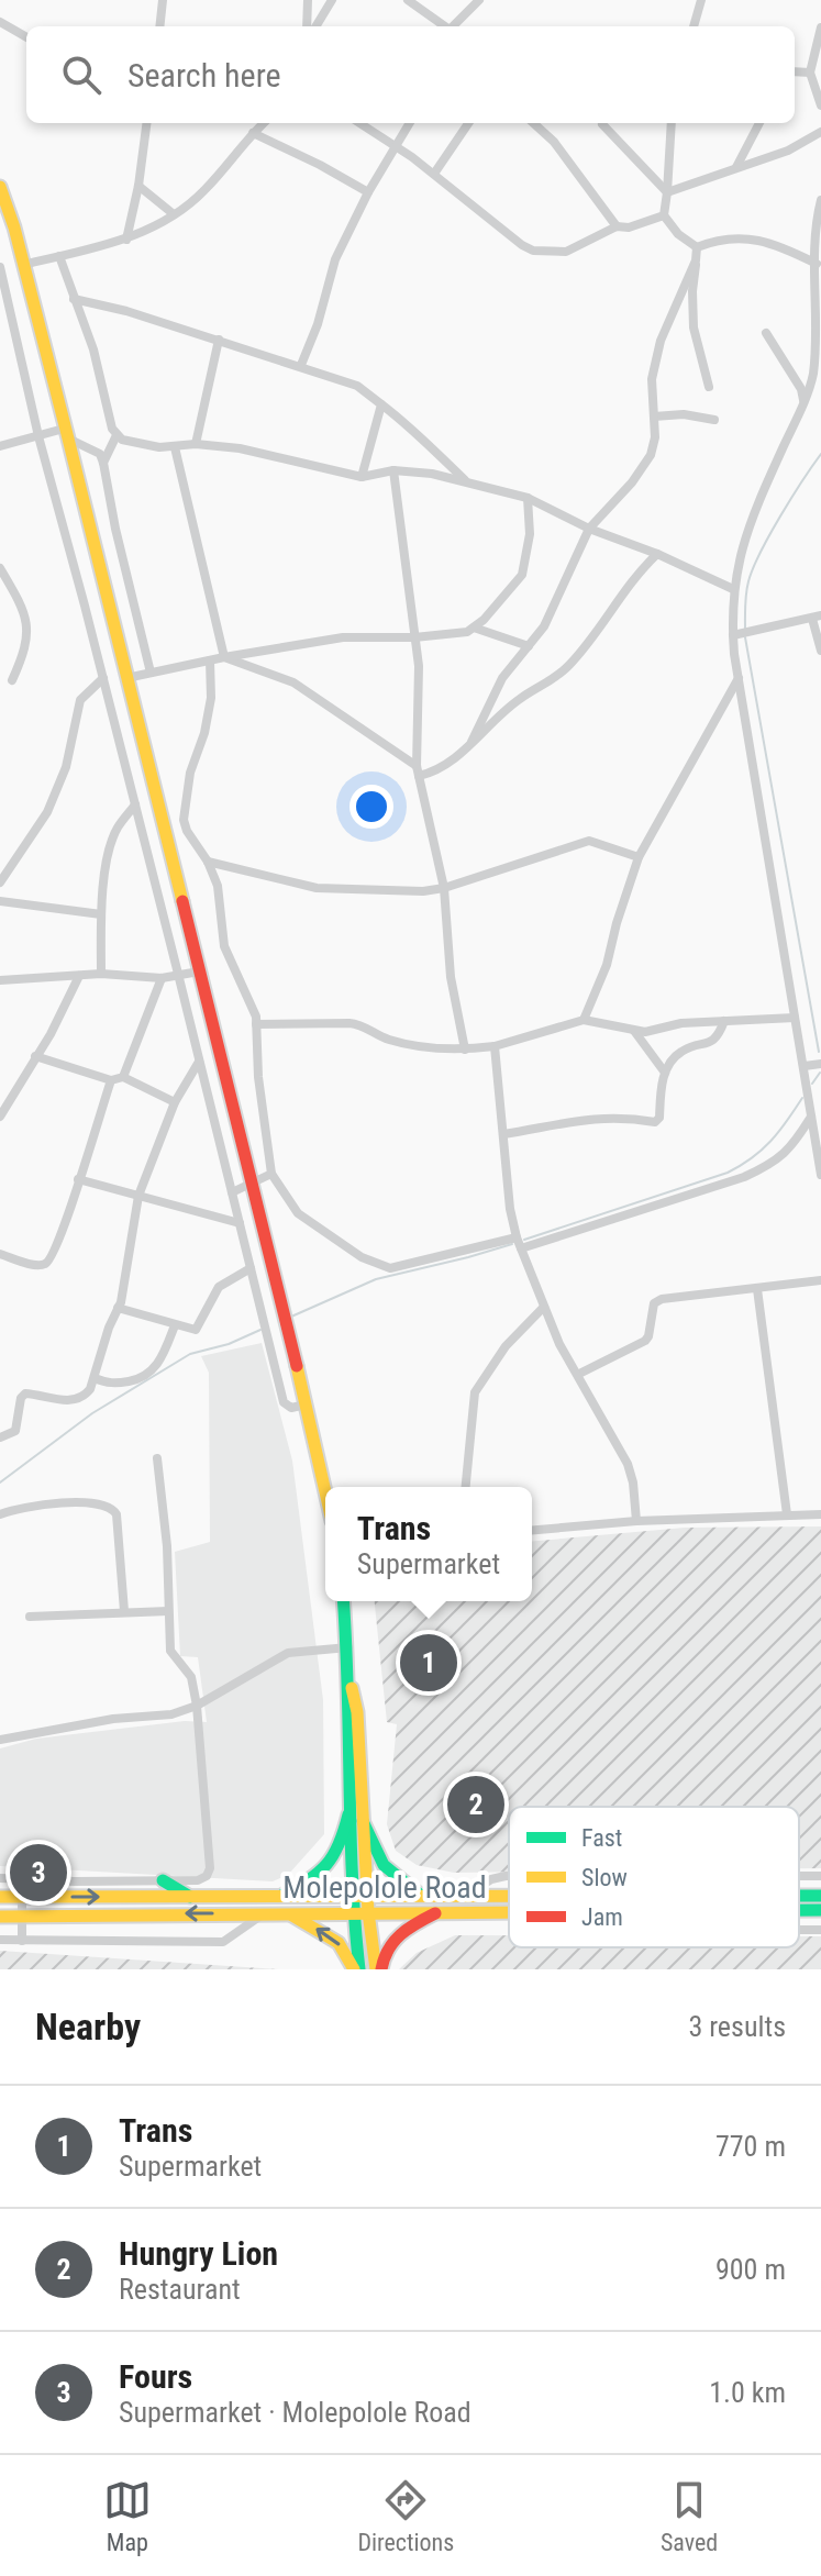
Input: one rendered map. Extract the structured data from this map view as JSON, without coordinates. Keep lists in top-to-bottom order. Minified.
{"streets":{"main road":["Molepolole Road"]},"legend":["Fast","Slow","Jam"],"page":{"search":"Search here","popup":["Trans","Supermarket"],"pins":["1","2","3"],"heading":["Nearby","3 results"],"list":[{"mark":"1","name":"Trans","note":"Supermarket","value":"770 m"},{"mark":"2","name":"Hungry Lion","note":"Restaurant","value":"900 m"},{"mark":"3","name":"Fours","note":"Supermarket · Molepolole Road","value":"1.0 km"}],"nav":["Map","Directions","Saved"]}}
